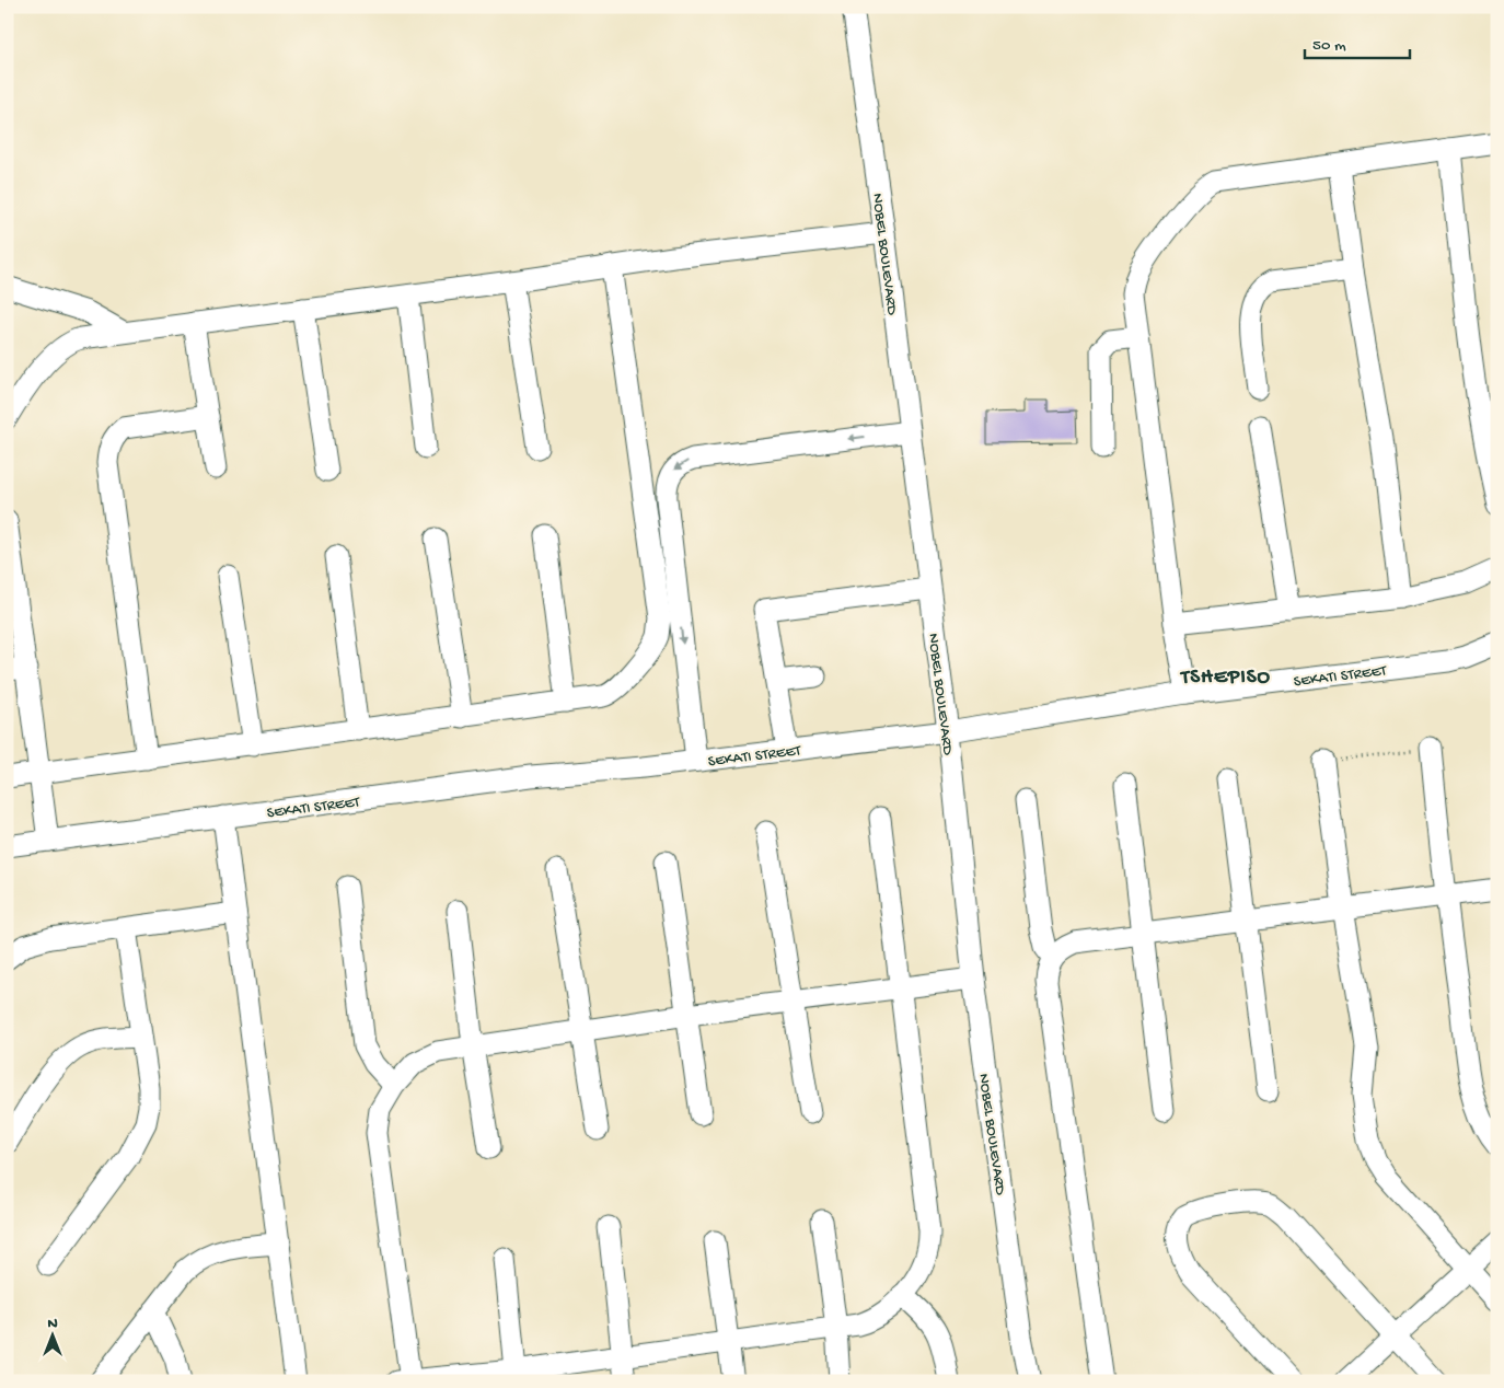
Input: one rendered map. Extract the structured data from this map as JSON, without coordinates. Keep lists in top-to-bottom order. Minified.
{"streets":{"street":["NOBEL BOULEVARD","SEKATI STREET"]},"crossings":[["NOBEL BOULEVARD","SEKATI STREET"]],"districts":["TSHEPISO"],"scale_bar":"50 m","north":"top"}
